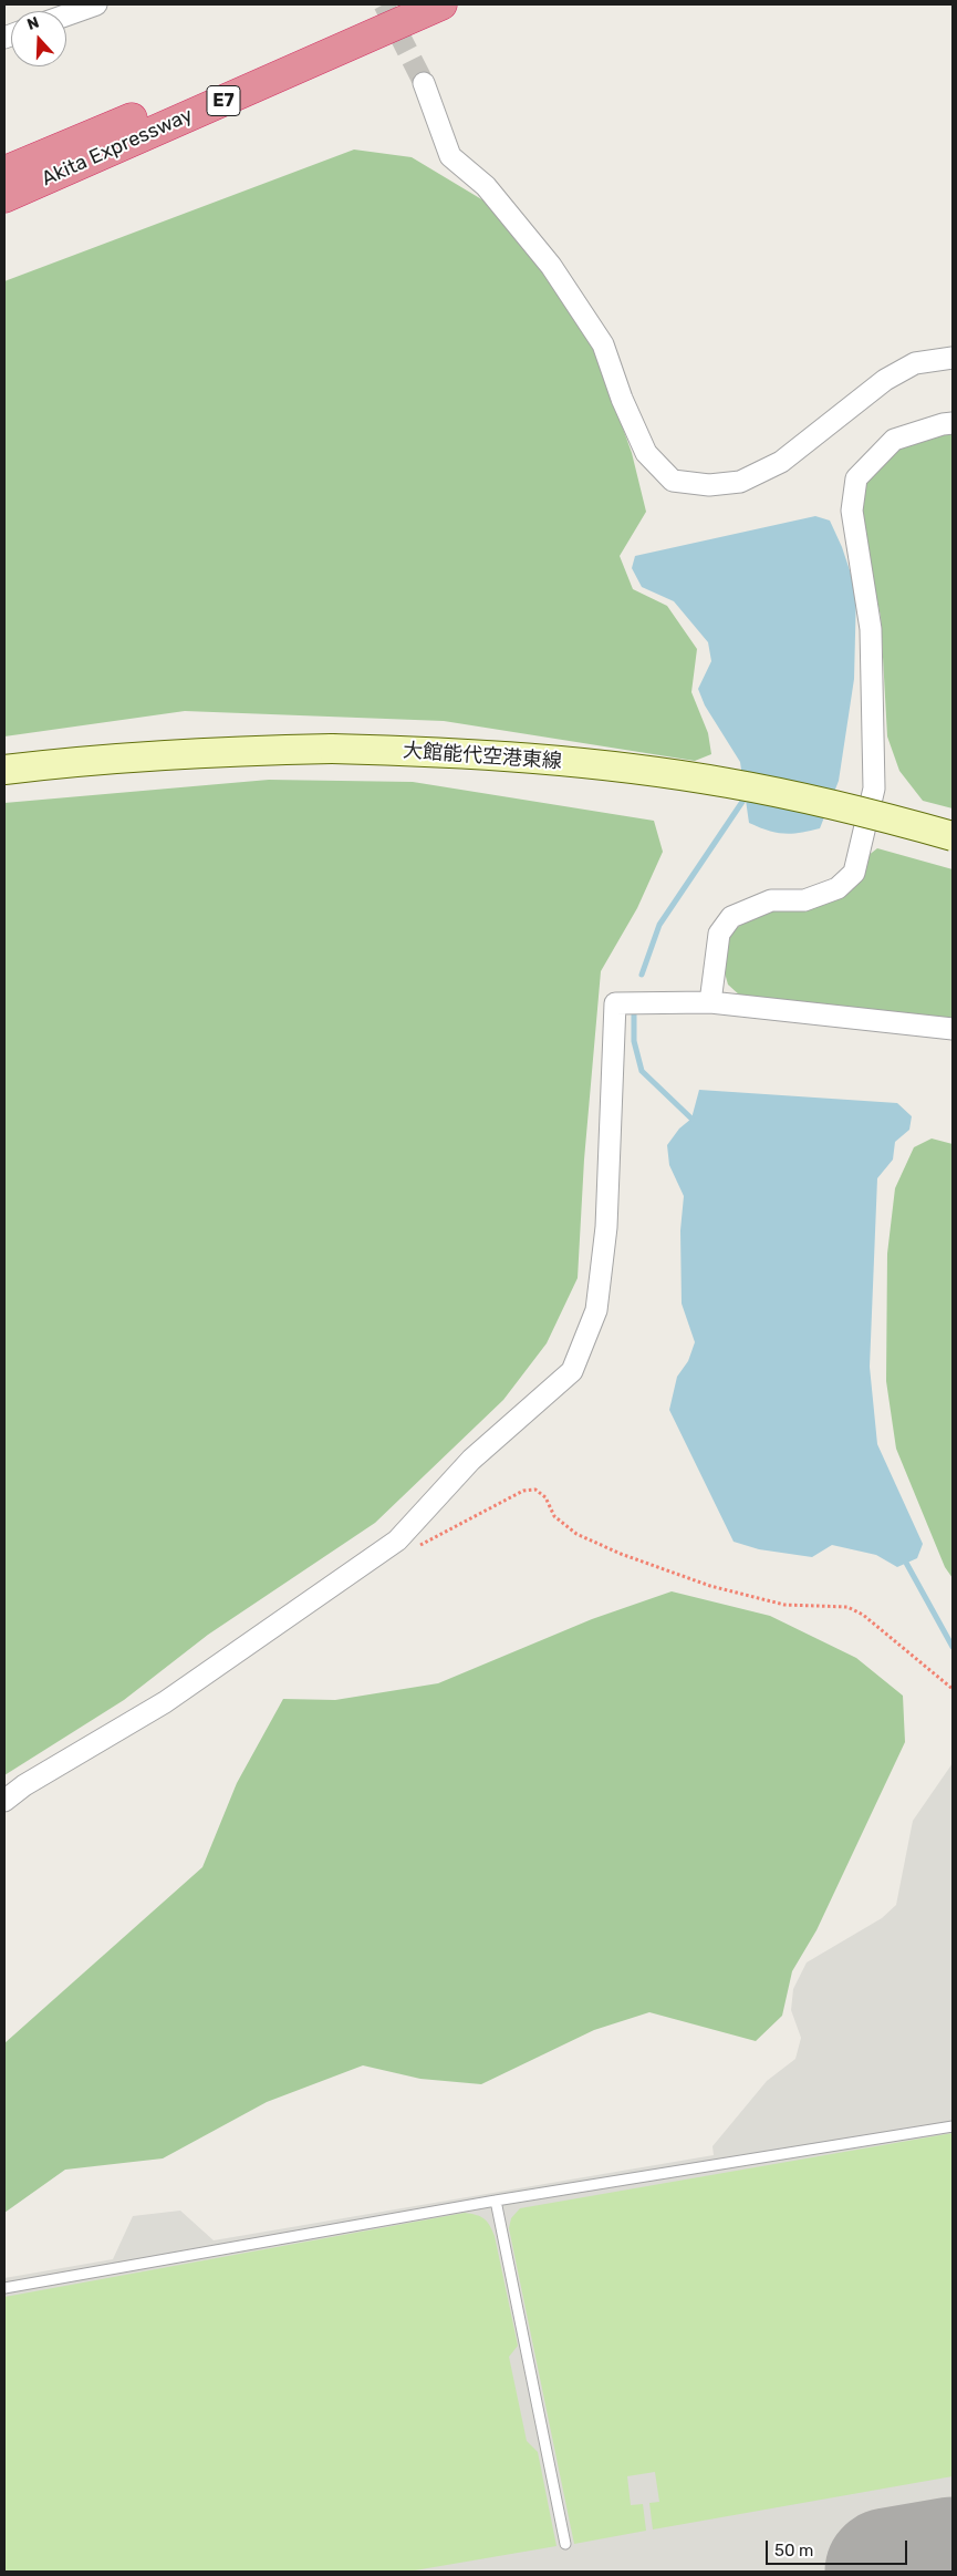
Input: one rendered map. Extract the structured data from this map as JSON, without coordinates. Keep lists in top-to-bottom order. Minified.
{"streets":{"highway":["E7","Akita Expressway"],"main road":["大館能代空港東線"]},"scale_bar":"50 m","north":"top"}
